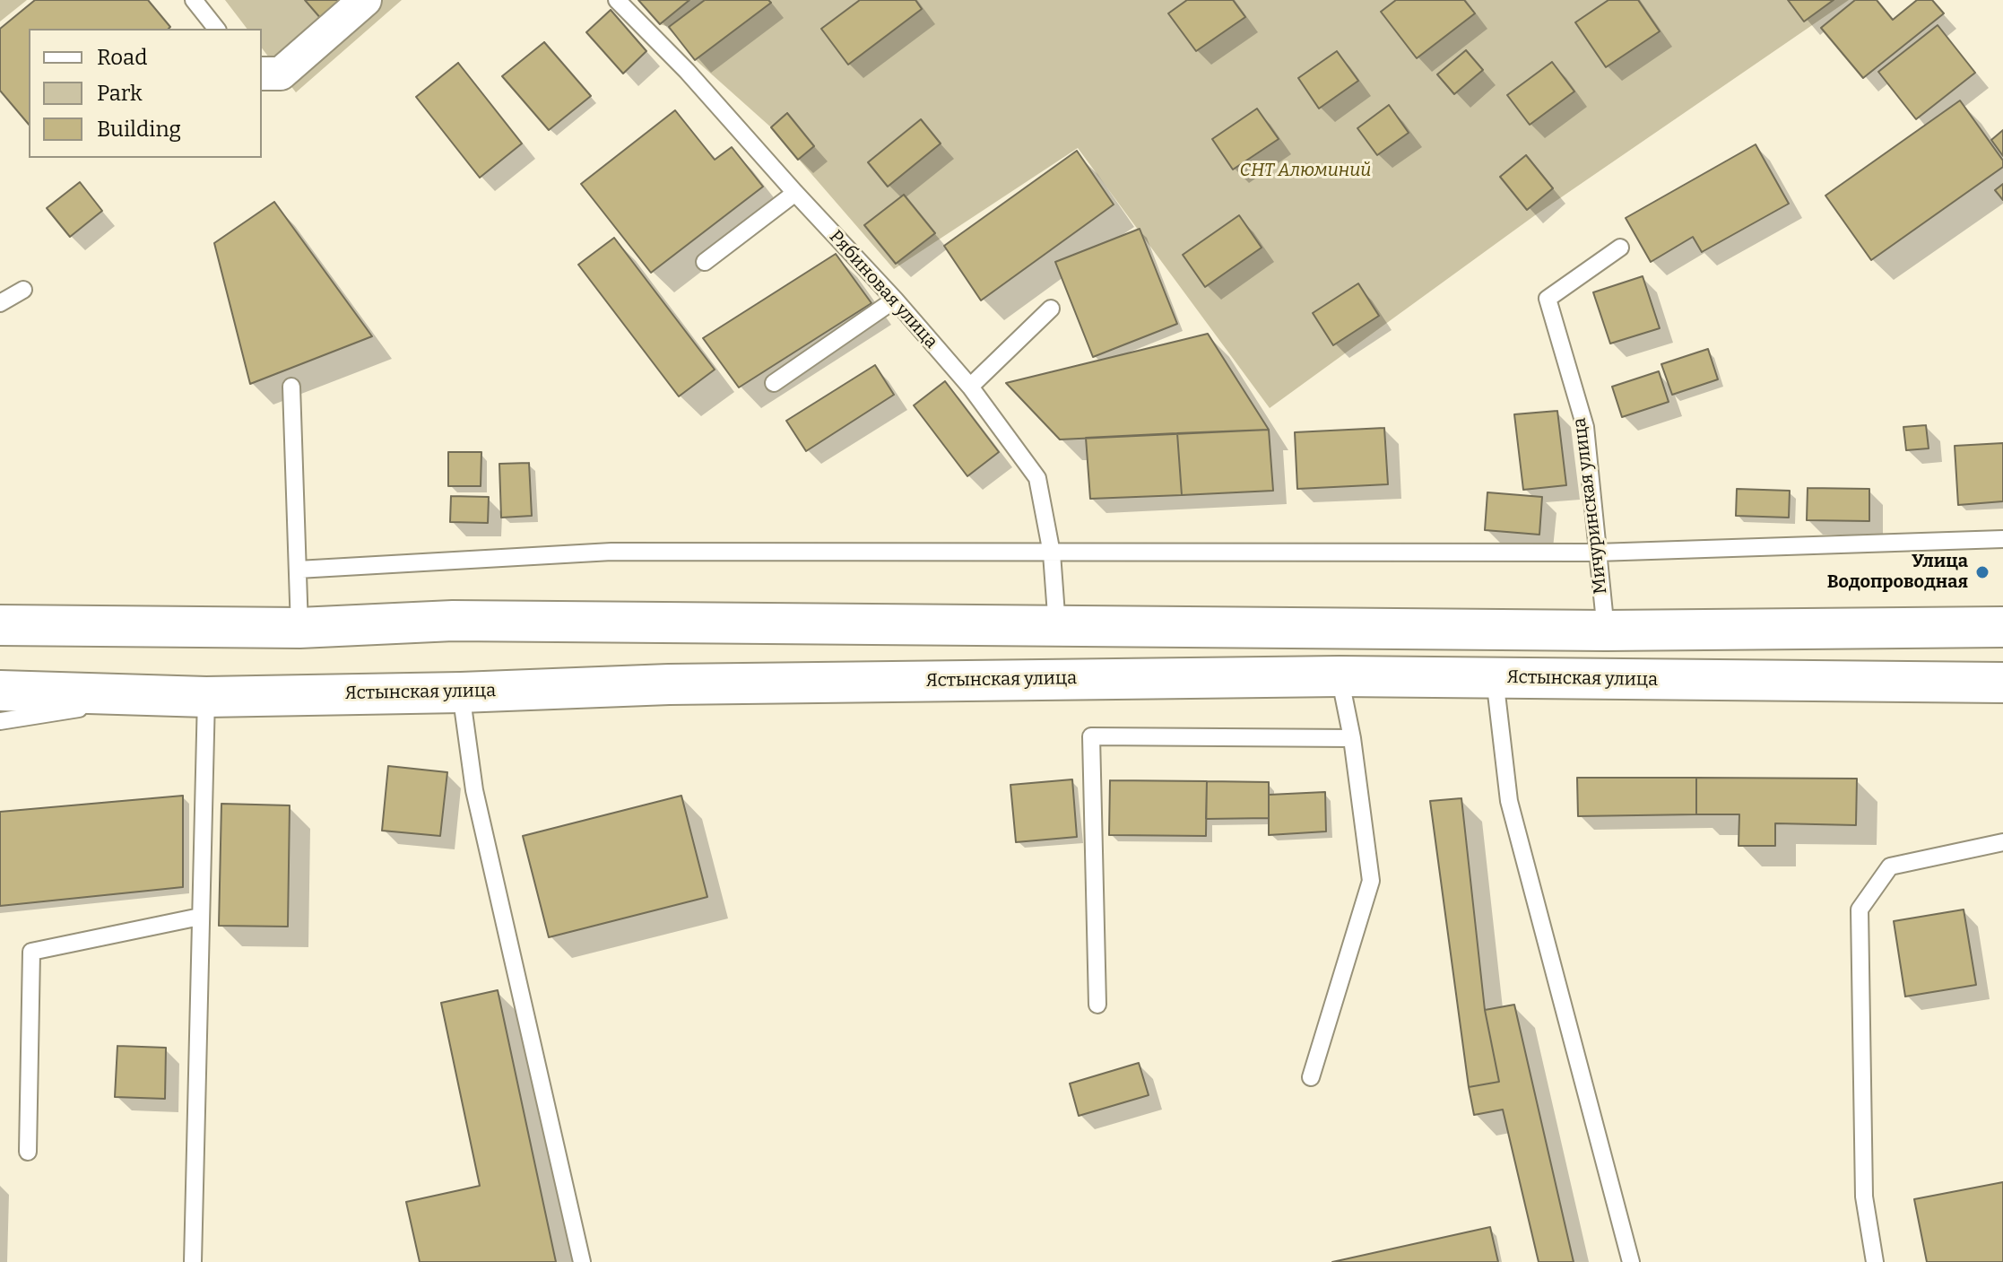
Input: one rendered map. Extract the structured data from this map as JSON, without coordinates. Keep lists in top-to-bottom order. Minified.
{"streets":{"main road":["Ястынская улица"],"lane":["Рябиновая улица","Мичуринская улица"]},"parks":["СНТ Алюминий"],"places":["Улица Водопроводная"],"legend":["Road","Park","Building"]}
